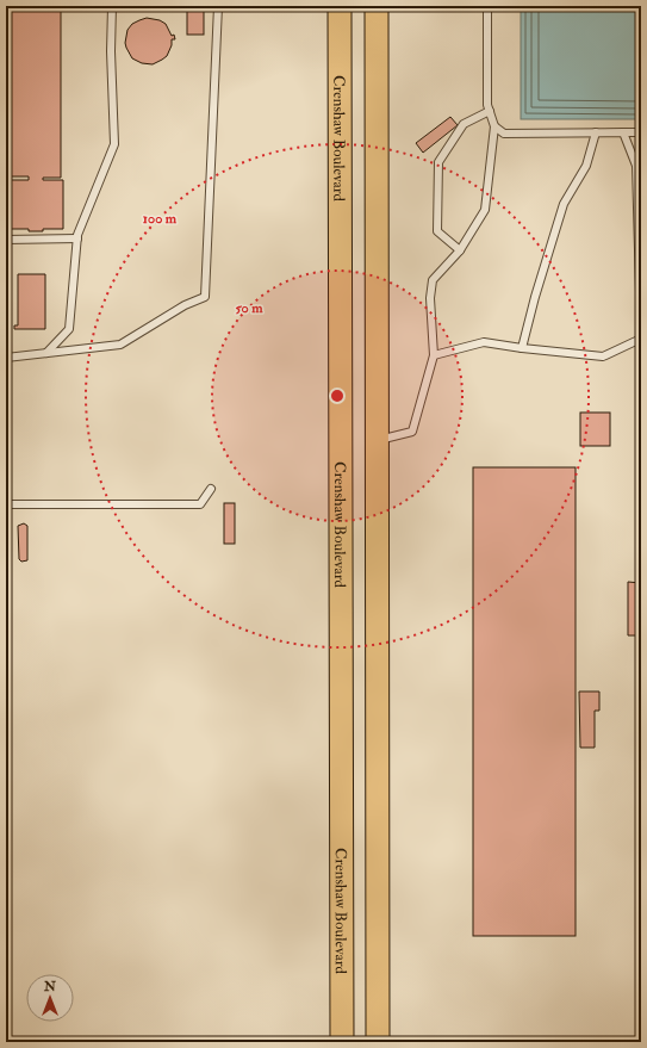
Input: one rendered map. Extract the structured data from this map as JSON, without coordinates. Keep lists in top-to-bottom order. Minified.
{"streets":{"main road":["Crenshaw Boulevard"]},"north":"top","rings":["100 m","50 m"]}
